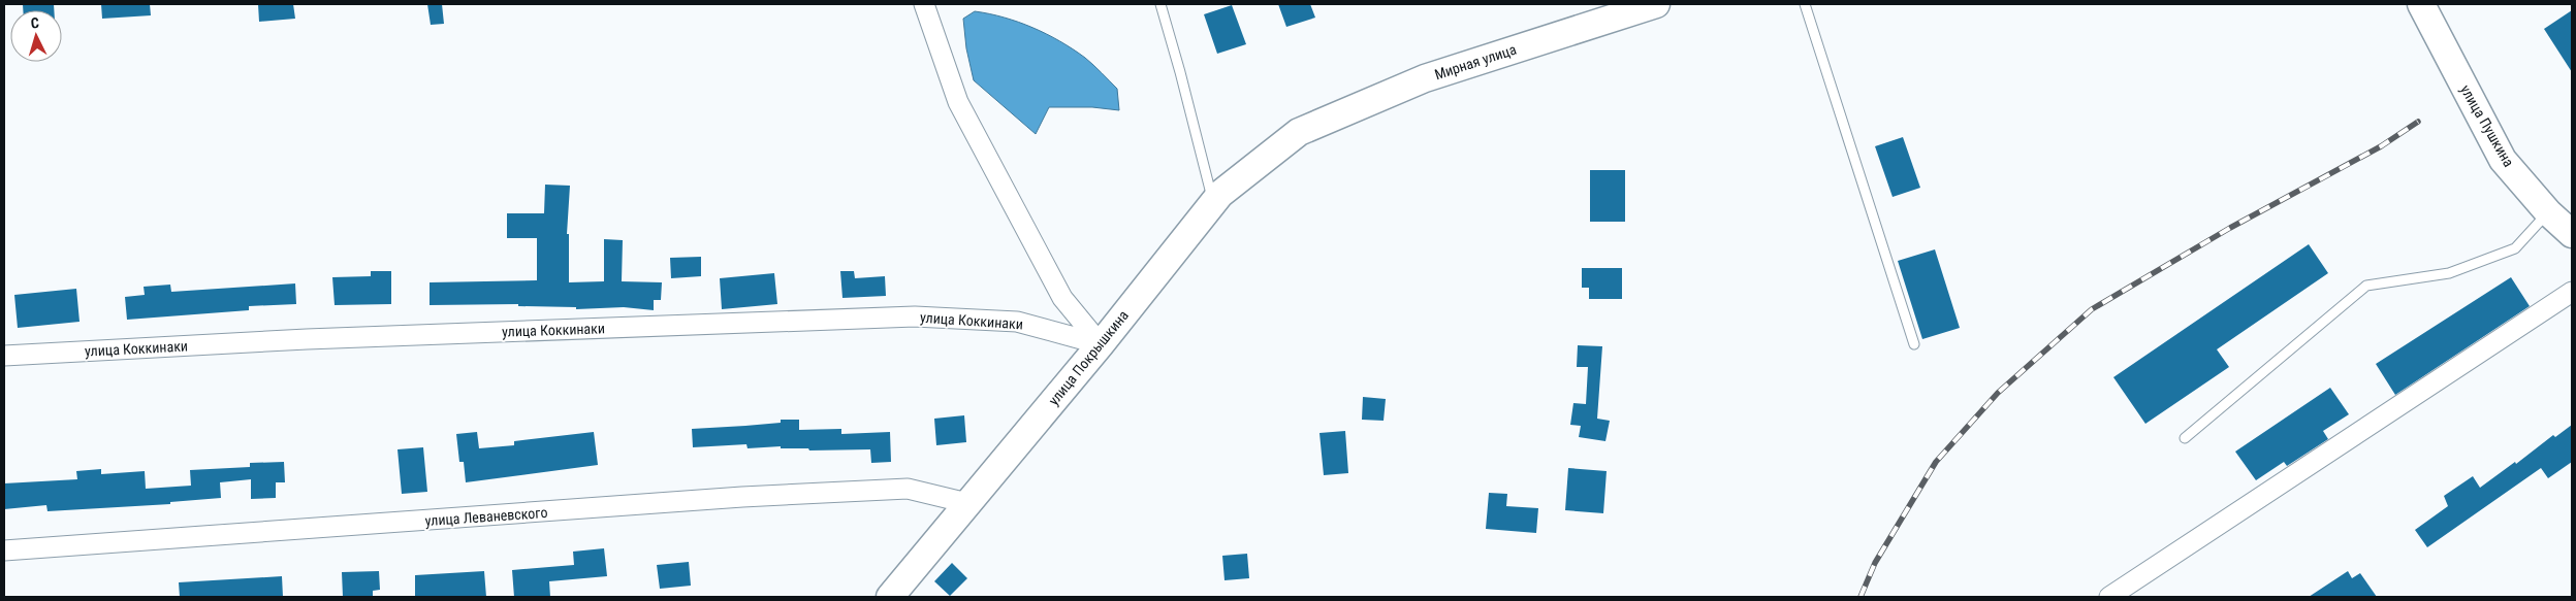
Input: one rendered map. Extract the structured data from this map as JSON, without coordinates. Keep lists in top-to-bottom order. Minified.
{"streets":{"street":["Мирная улица","улица Пушкина","улица Коккинаки","улица Покрышкина","улица Леваневского"]},"crossings":[["Мирная улица","улица Покрышкина"],["улица Коккинаки","улица Покрышкина"],["улица Покрышкина","улица Леваневского"]],"north":"top"}
